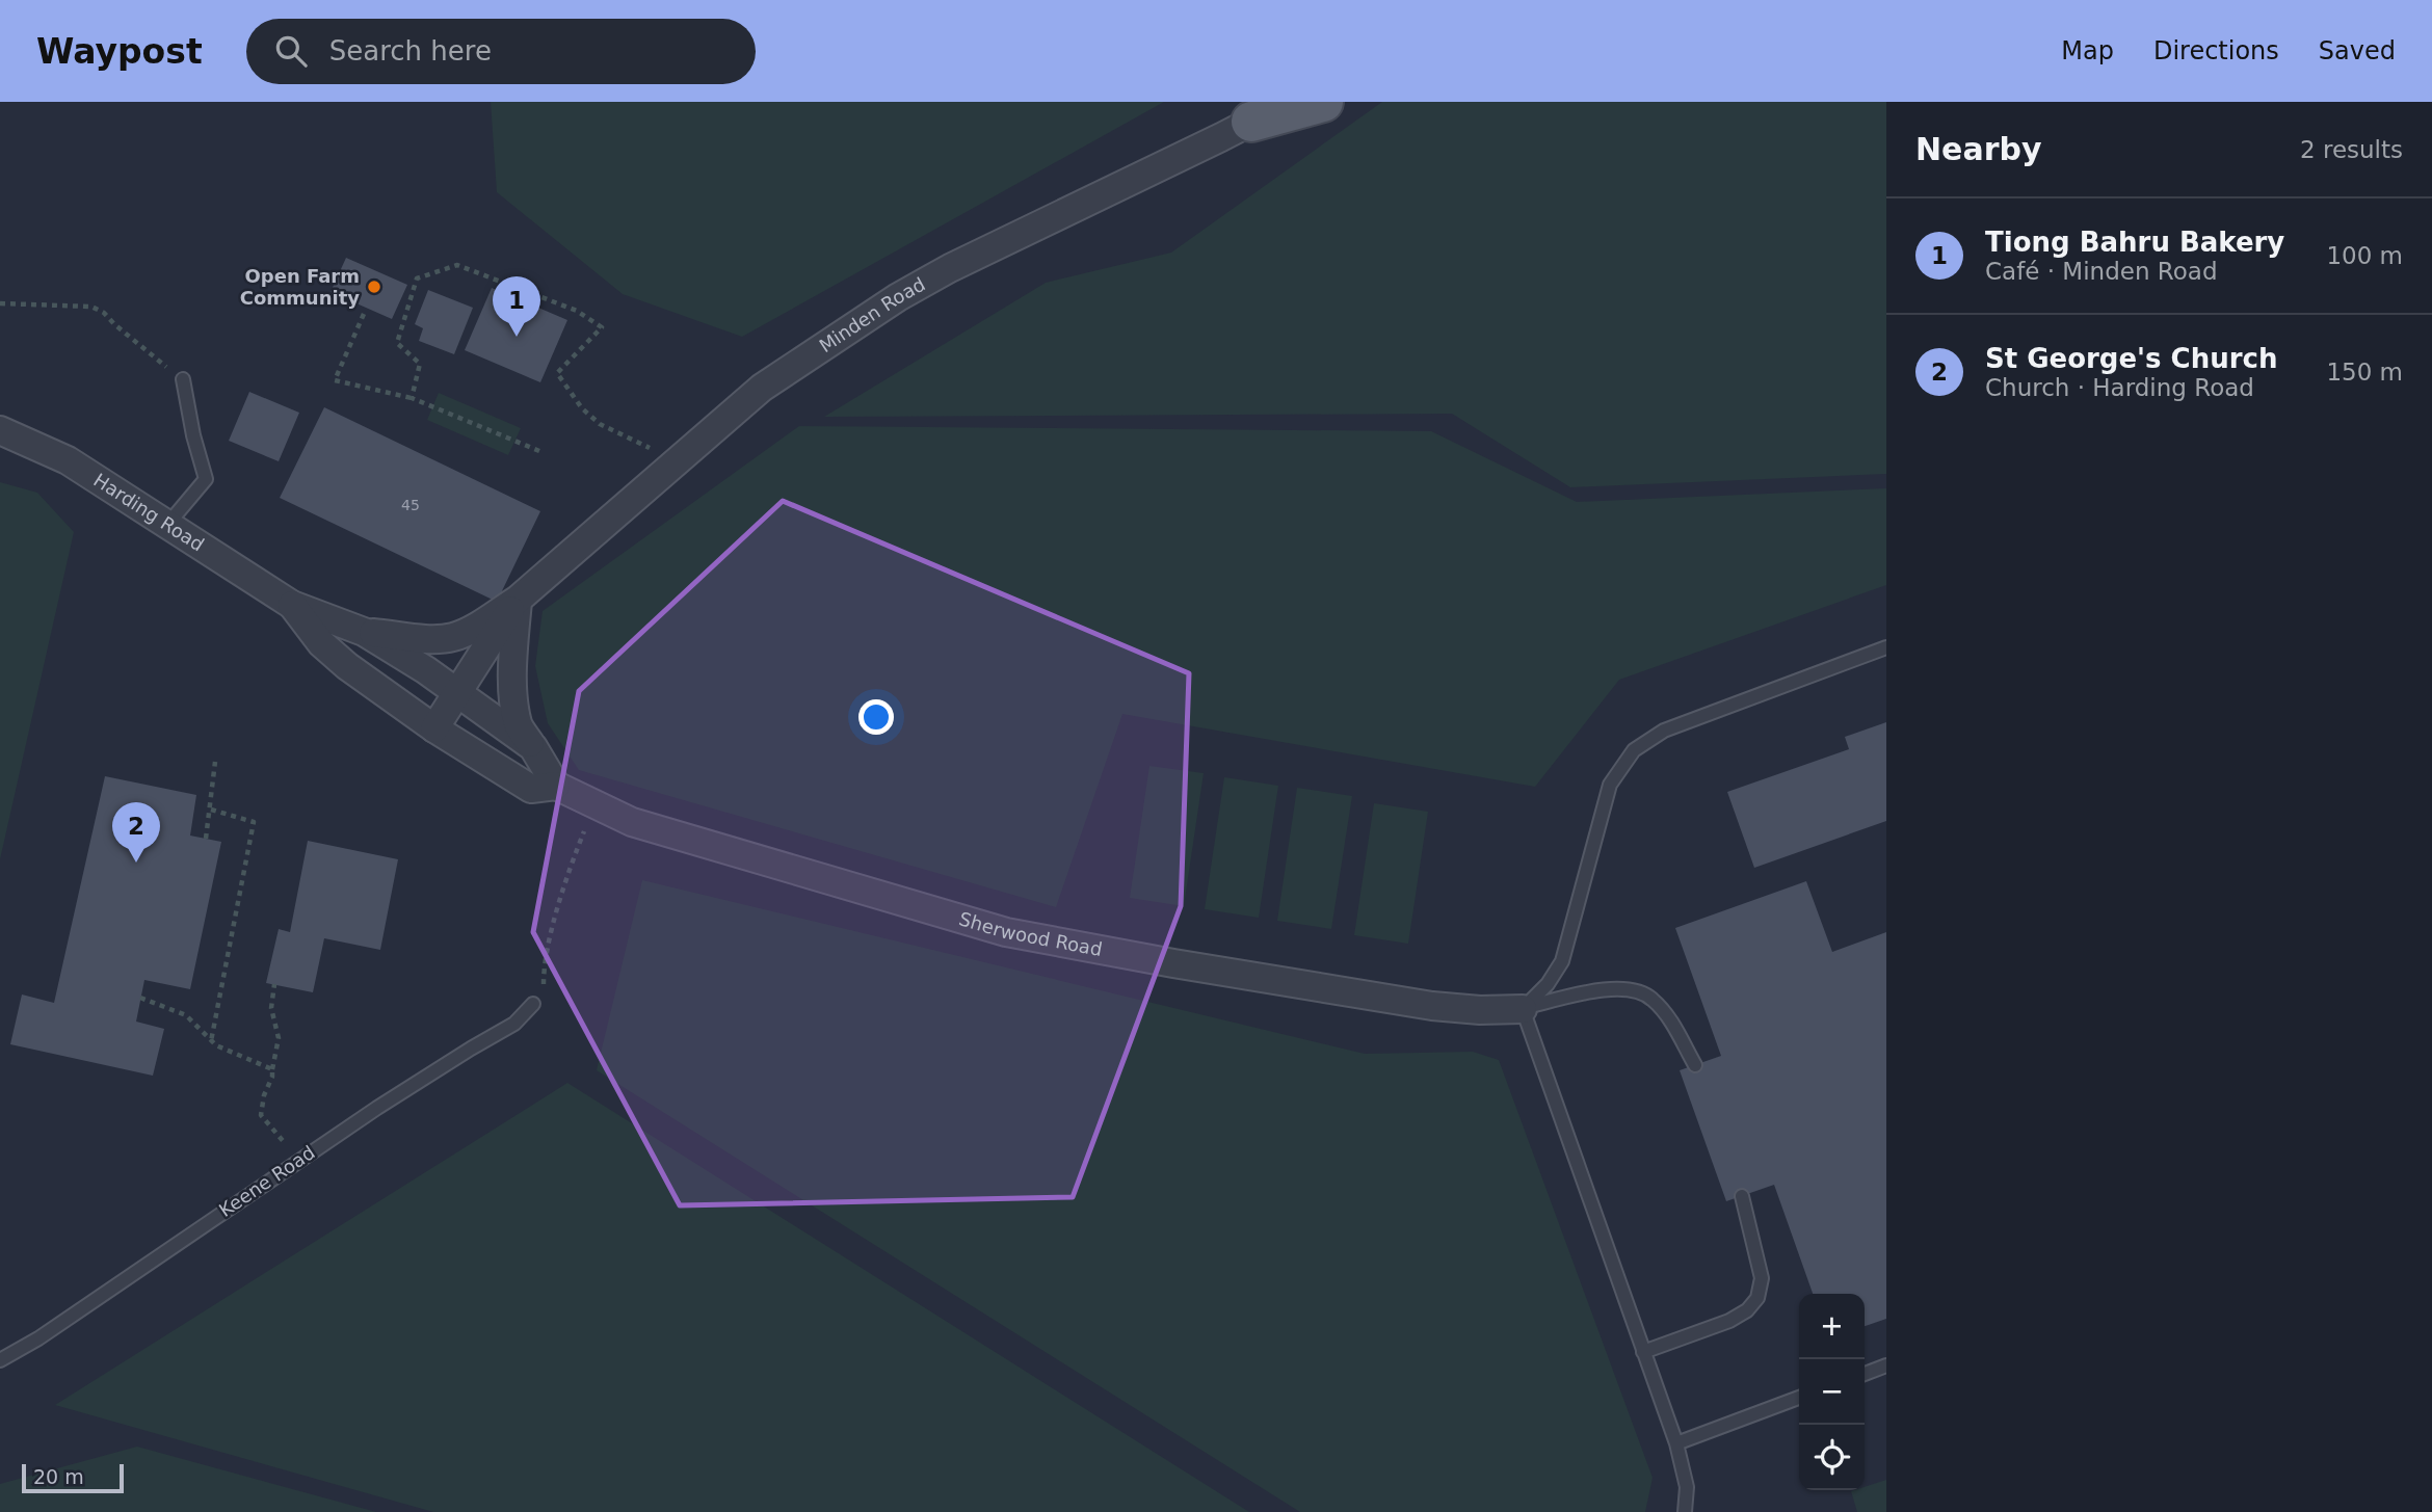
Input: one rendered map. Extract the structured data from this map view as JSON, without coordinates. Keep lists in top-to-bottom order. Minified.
{"streets":{"street":["Minden Road","Harding Road","Sherwood Road"],"lane":["Keene Road"]},"crossings":[["Minden Road","Harding Road"],["Minden Road","Sherwood Road"],["Harding Road","Sherwood Road"]],"places":["Open Farm Community"],"house_numbers":["45"],"scale_bar":"20 m","page":{"header":"Waypost","search":"Search here","nav":["Map","Directions","Saved"],"heading":["Nearby","2 results"],"list":[{"mark":"1","name":"Tiong Bahru Bakery","note":"Café · Minden Road","value":"100 m"},{"mark":"2","name":"St George's Church","note":"Church · Harding Road","value":"150 m"}],"pins":["1","2"],"map_buttons":["+","−"],"scale":"20 m"}}
